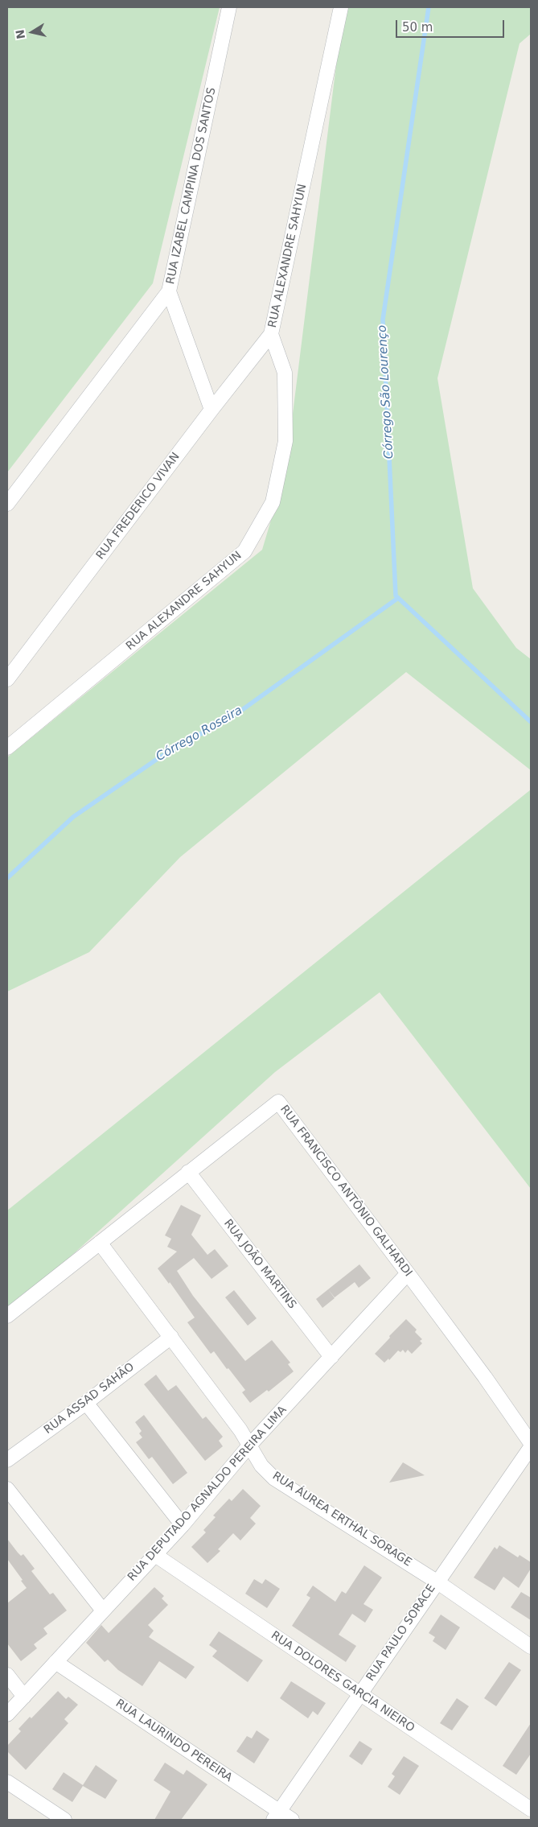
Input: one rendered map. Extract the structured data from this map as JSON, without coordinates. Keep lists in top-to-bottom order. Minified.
{"streets":{"street":["RUA IZABEL CAMPINA DOS SANTOS","RUA ALEXANDRE SAHYUN","RUA FREDERICO VIVAN","RUA FRANCISCO ANTÔNIO GALHARDI","RUA JOÃO MARTINS","RUA ASSAD SAHÃO","RUA DEPUTADO AGNALDO PEREIRA LIMA","RUA ÁUREA ERTHAL SORAGE","RUA PAULO SORACE","RUA DOLORES GARCIA NIEIRO","RUA LAURINDO PEREIRA"]},"crossings":[["RUA ALEXANDRE SAHYUN","RUA FREDERICO VIVAN"],["RUA FRANCISCO ANTÔNIO GALHARDI","RUA JOÃO MARTINS"],["RUA FRANCISCO ANTÔNIO GALHARDI","RUA DEPUTADO AGNALDO PEREIRA LIMA"],["RUA FRANCISCO ANTÔNIO GALHARDI","RUA ÁUREA ERTHAL SORAGE"],["RUA JOÃO MARTINS","RUA DEPUTADO AGNALDO PEREIRA LIMA"],["RUA ASSAD SAHÃO","RUA ÁUREA ERTHAL SORAGE"],["RUA DEPUTADO AGNALDO PEREIRA LIMA","RUA ÁUREA ERTHAL SORAGE"],["RUA DEPUTADO AGNALDO PEREIRA LIMA","RUA DOLORES GARCIA NIEIRO"],["RUA DEPUTADO AGNALDO PEREIRA LIMA","RUA LAURINDO PEREIRA"],["RUA ÁUREA ERTHAL SORAGE","RUA PAULO SORACE"],["RUA PAULO SORACE","RUA DOLORES GARCIA NIEIRO"],["RUA PAULO SORACE","RUA LAURINDO PEREIRA"]],"water":["Córrego São Lourenço","Córrego Roseira"],"scale_bar":"50 m","north":"left"}
